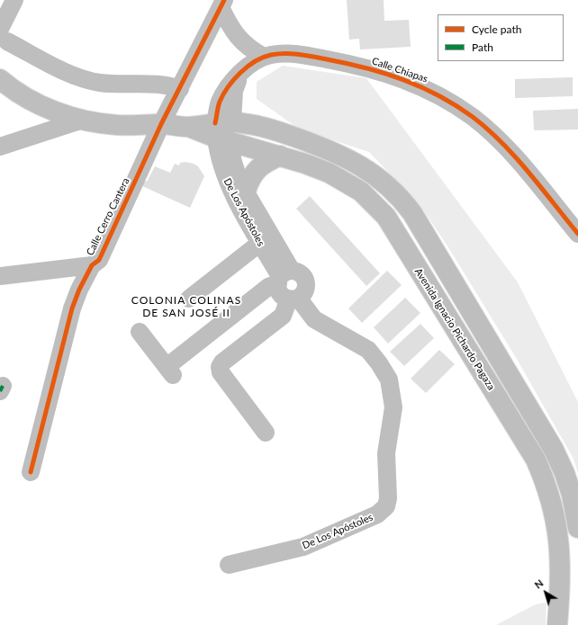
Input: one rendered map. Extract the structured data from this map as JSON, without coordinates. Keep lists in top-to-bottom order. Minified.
{"streets":{"main road":["Avenida Ignacio Pichardo Pagaza"],"street":["Calle Chiapas","De Los Apóstoles","Calle Cerro Cantera"]},"crossings":[["Calle Chiapas","De Los Apóstoles"],["Calle Chiapas","Avenida Ignacio Pichardo Pagaza"],["De Los Apóstoles","Avenida Ignacio Pichardo Pagaza"]],"districts":["COLONIA COLINAS DE SAN JOSÉ II"],"legend":["Cycle path","Path"],"north":"top left"}
